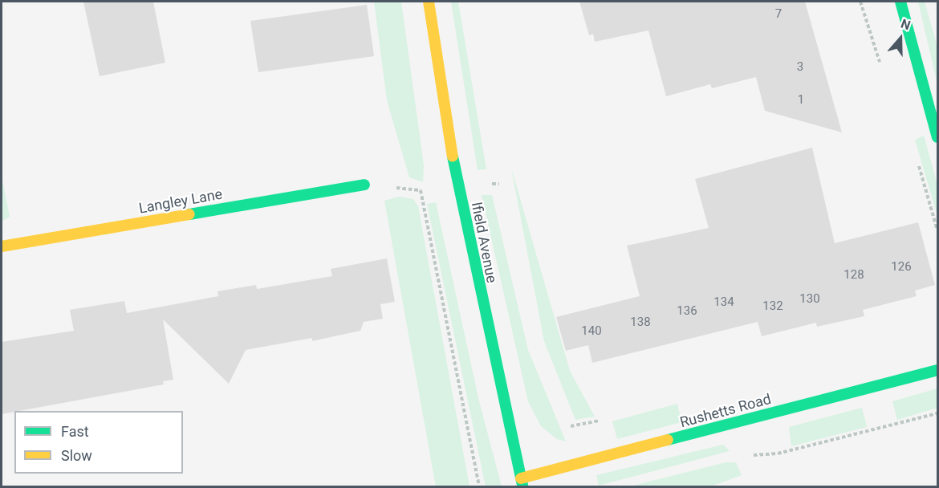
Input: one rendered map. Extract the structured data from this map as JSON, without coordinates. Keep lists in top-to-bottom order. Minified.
{"streets":{"street":["Langley Lane","Ifield Avenue","Rushetts Road"]},"crossings":[["Ifield Avenue","Rushetts Road"]],"house_numbers":["7","3","1","126","128","130","134","132","136","138","140"],"legend":["Fast","Slow"],"north":"top"}
